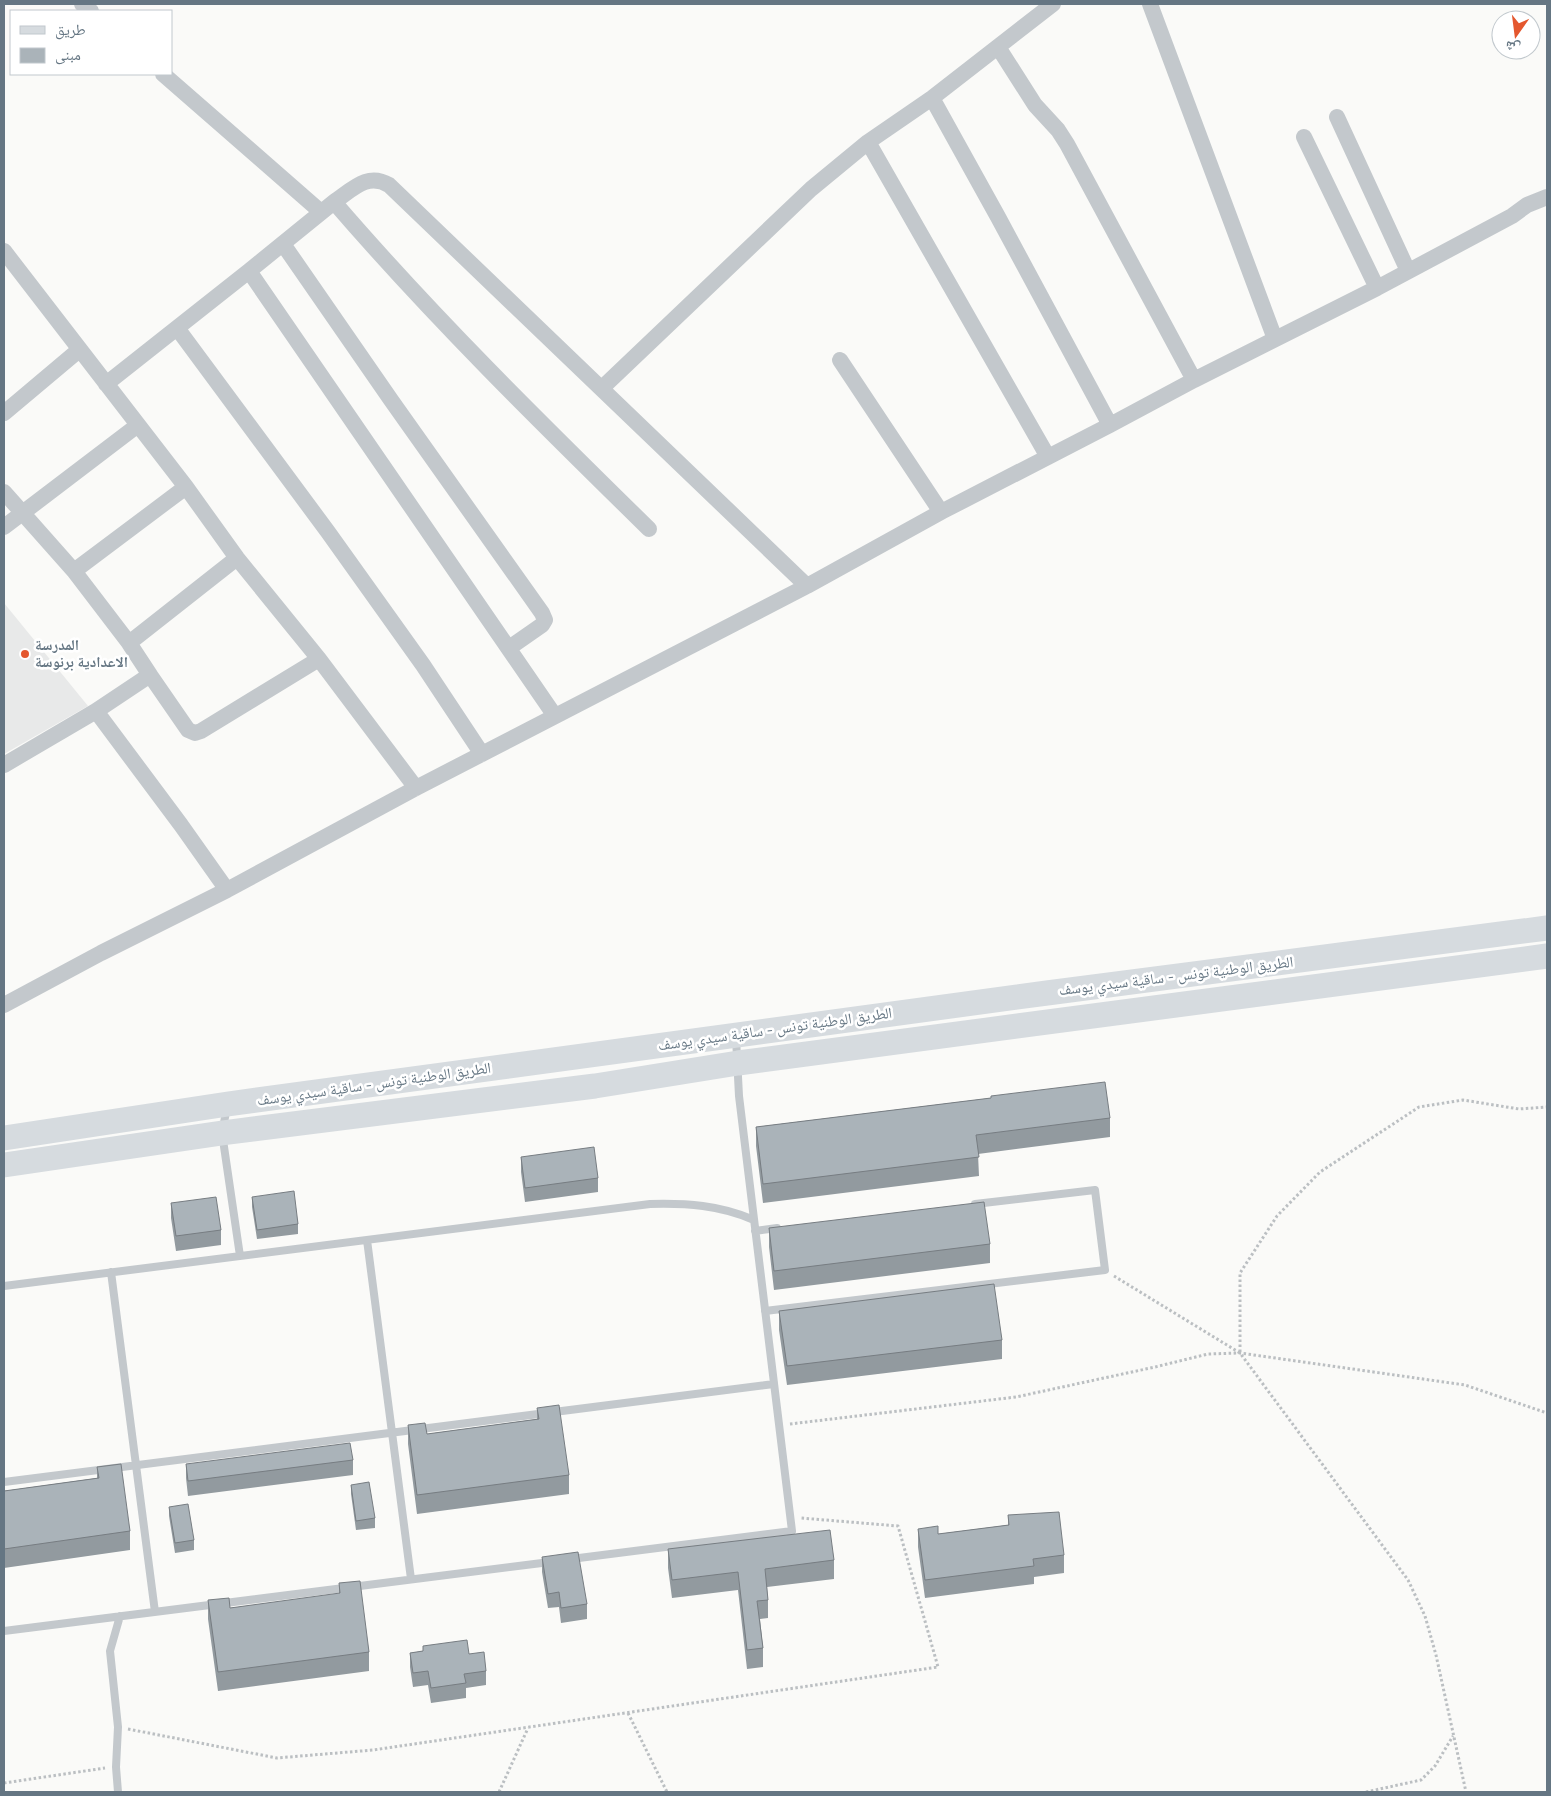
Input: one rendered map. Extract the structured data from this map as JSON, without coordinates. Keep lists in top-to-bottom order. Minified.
{"streets":{"main road":["الطريق الوطنية تونس - ساقية سيدي يوسف"]},"places":["المدرسة الاعدادية برنوسة"],"legend":["طريق","مبنى"],"north":"bottom"}
